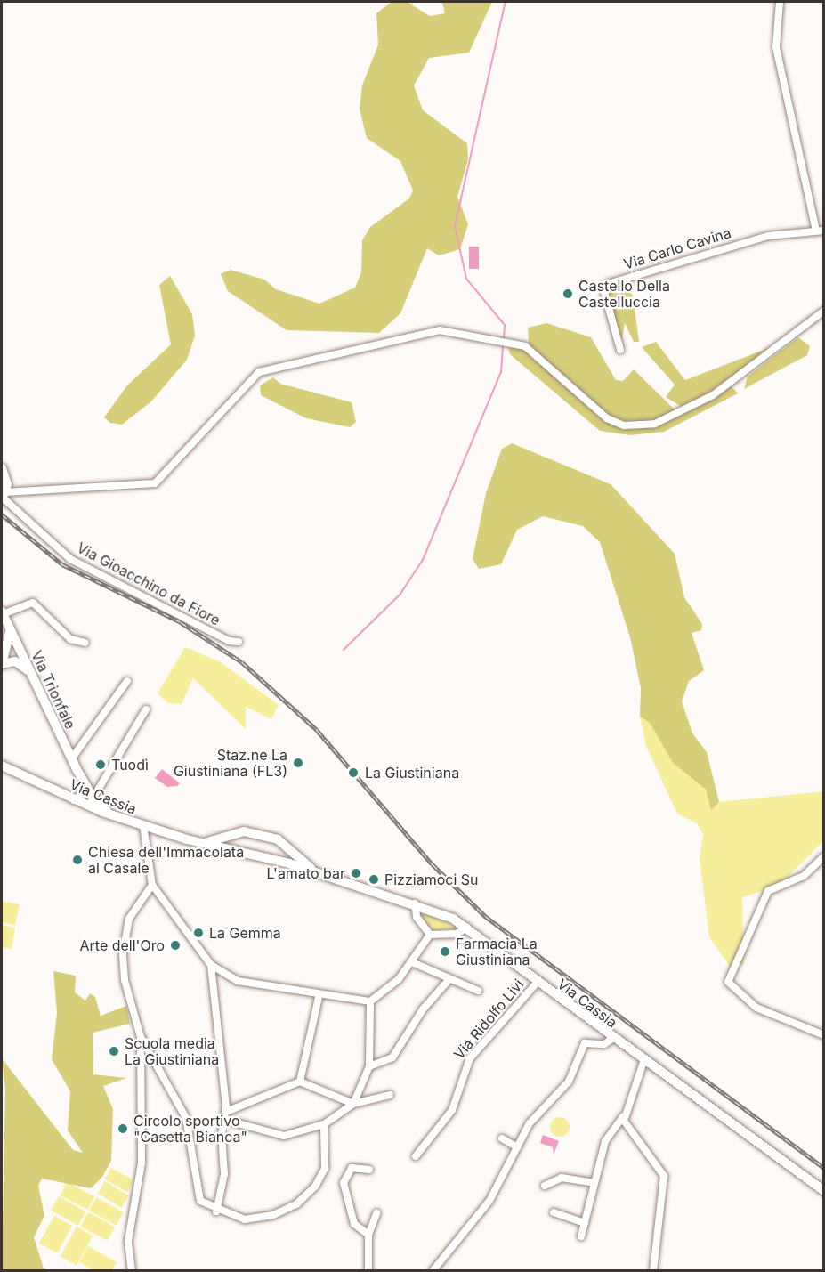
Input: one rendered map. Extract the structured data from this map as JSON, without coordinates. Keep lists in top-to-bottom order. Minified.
{"streets":{"main road":["Via Trionfale","Via Cassia"],"street":["Via Carlo Cavina","Via Gioacchino da Fiore","Via Ridolfo Livi"]},"crossings":[["Via Trionfale","Via Cassia"],["Via Cassia","Via Ridolfo Livi"]],"places":["Castello Della Castelluccia","Staz.ne La Giustiniana (FL3)","Tuodì","La Giustiniana","Chiesa dell'Immacolata al Casale","L'amato bar","Pizziamoci Su","La Gemma","Arte dell'Oro","Farmacia La Giustiniana","Scuola media La Giustiniana","Circolo sportivo \"Casetta Bianca\""]}
